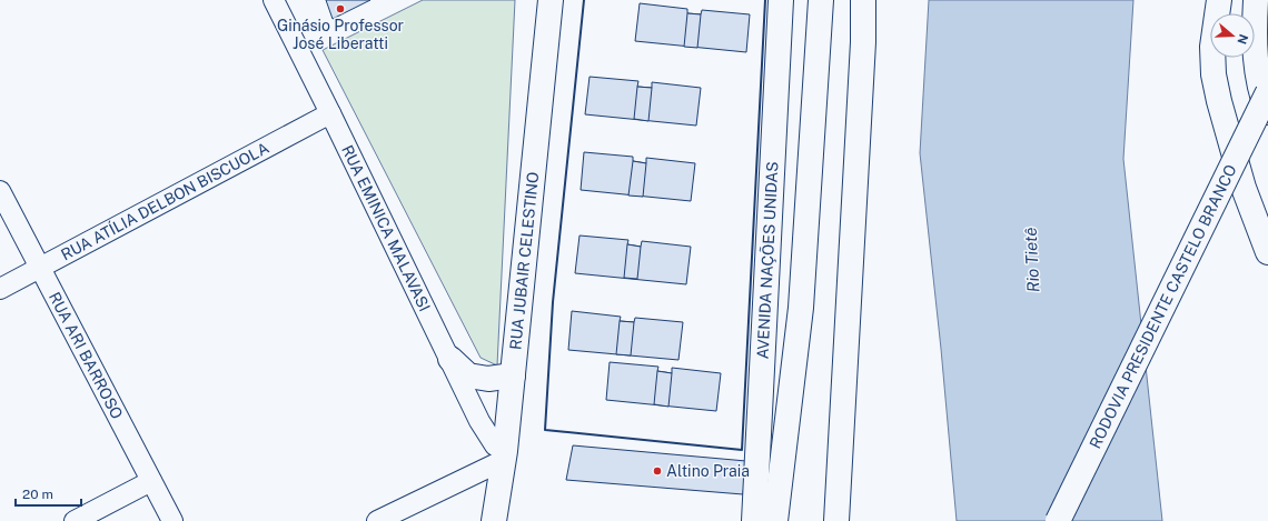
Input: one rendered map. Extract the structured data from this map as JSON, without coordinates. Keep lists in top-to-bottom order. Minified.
{"streets":{"main road":["RUA JUBAIR CELESTINO","AVENIDA NAÇÕES UNIDAS","RODOVIA PRESIDENTE CASTELO BRANCO"],"street":["RUA ATÍLIA DELBON BISCUOLA","RUA EMINICA MALAVASI","RUA ARI BARROSO"]},"crossings":[["RUA ATÍLIA DELBON BISCUOLA","RUA EMINICA MALAVASI"],["RUA ATÍLIA DELBON BISCUOLA","RUA ARI BARROSO"],["RUA EMINICA MALAVASI","RUA JUBAIR CELESTINO"]],"water":["Rio Tietê"],"places":["Ginásio Professor José Liberatti","Altino Praia"],"scale_bar":"20 m","north":"right"}
